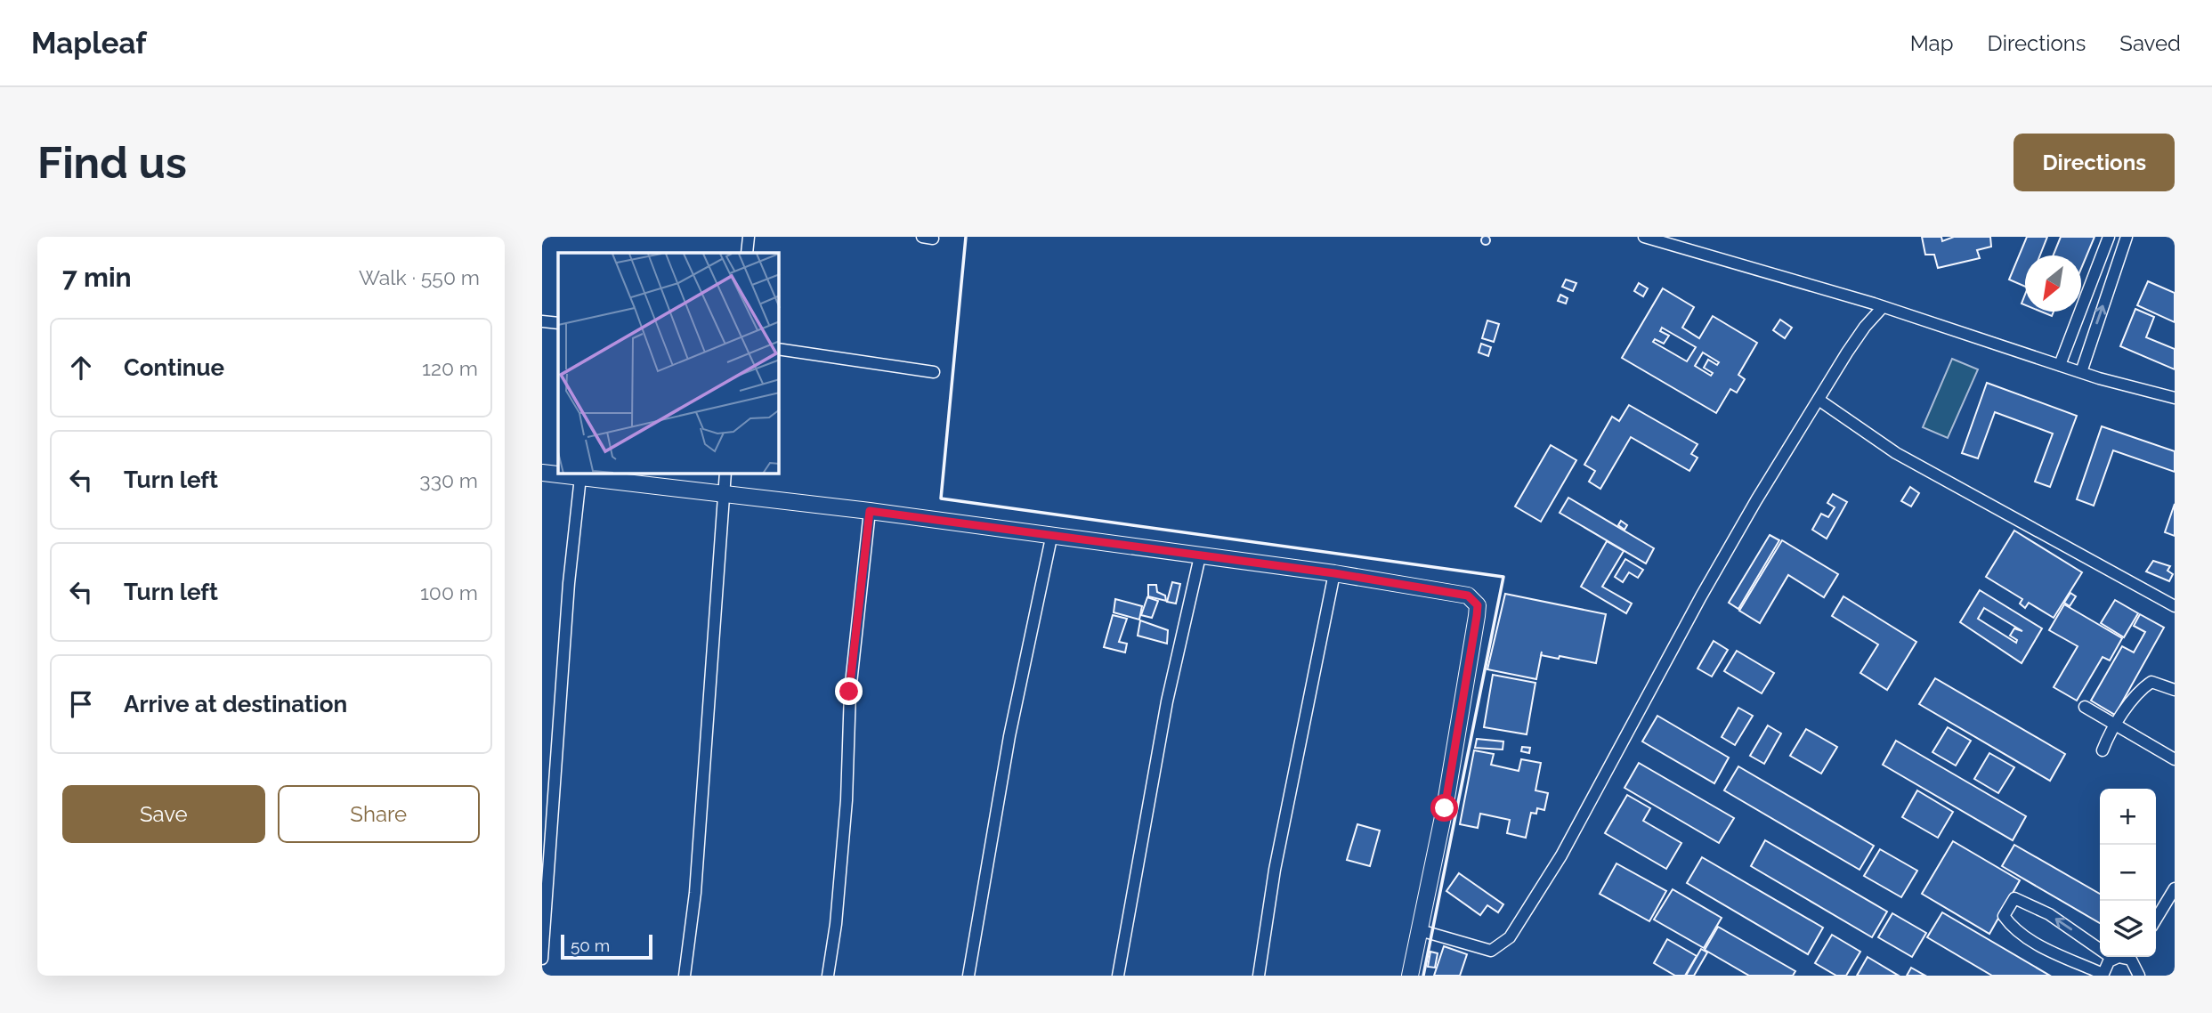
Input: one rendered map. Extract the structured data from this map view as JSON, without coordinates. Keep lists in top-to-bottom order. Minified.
{"scale_bar":"50 m","north":"bottom left","page":{"header":"Mapleaf","nav":["Map","Directions","Saved"],"buttons":["Directions",["Save","Share"]],"title":"Find us","heading":["7 min","Walk · 550 m"],"list":[["Continue","120 m"],["Turn left","330 m"],["Turn left","100 m"],"Arrive at destination"],"map_buttons":["+","−"],"scale":"50 m"}}
